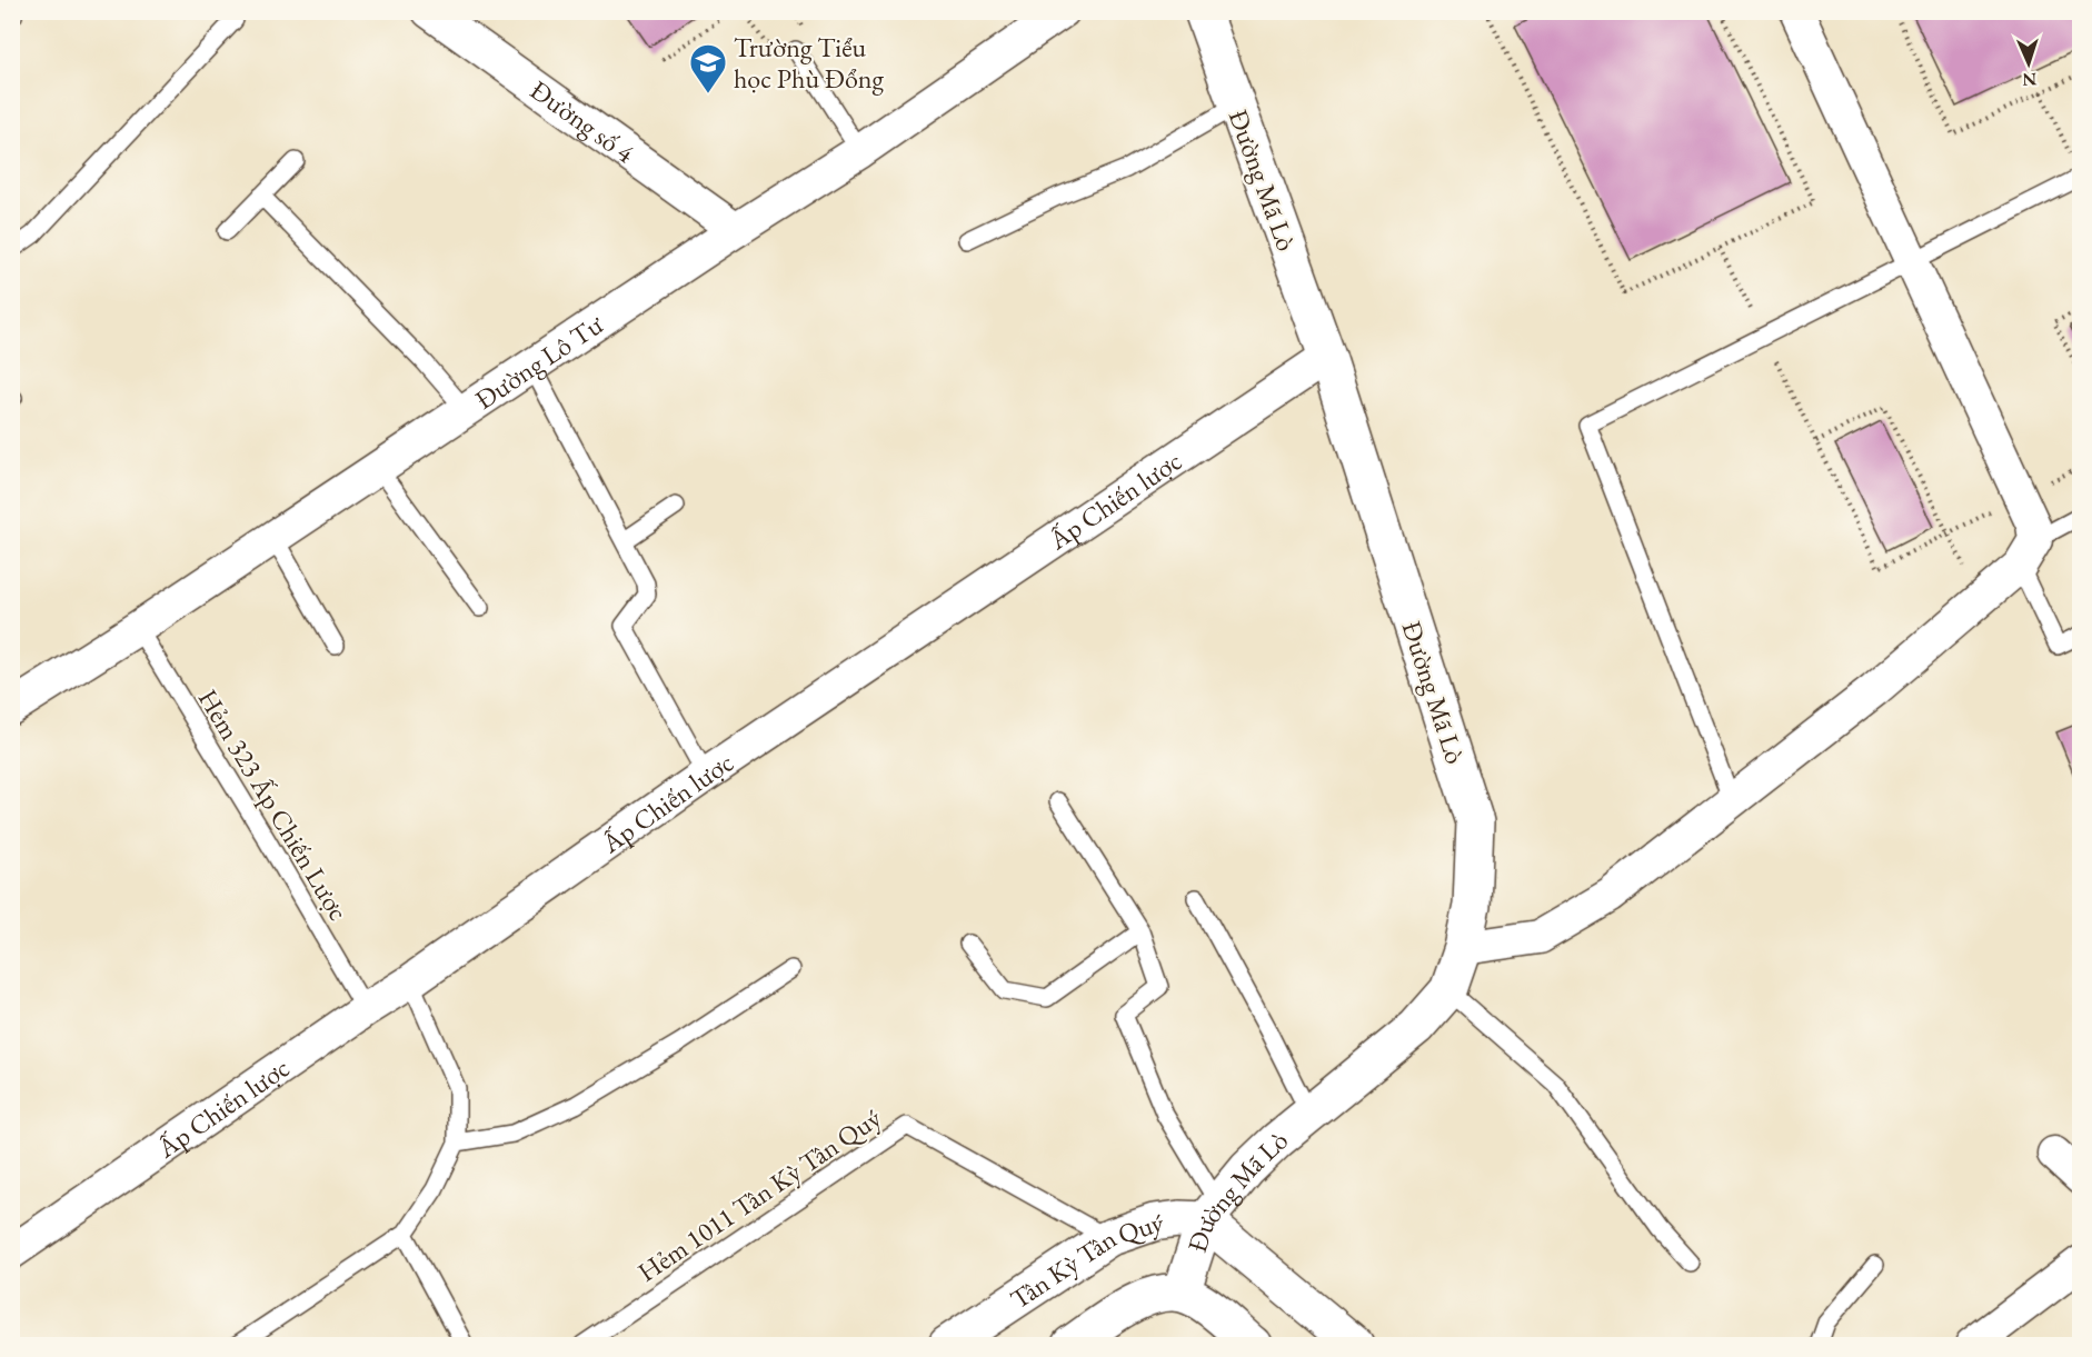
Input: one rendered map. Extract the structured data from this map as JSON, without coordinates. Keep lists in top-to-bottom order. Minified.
{"streets":{"main road":["Đường Mã Lò","Tân Kỳ Tân Quý"],"street":["Đường số 4","Đường Lô Tư","Ấp Chiến lược"],"lane":["Hẻm 323 Ấp Chiến Lược","Hẻm 1011 Tân Kỳ Tân Quý"]},"crossings":[["Đường số 4","Đường Lô Tư"],["Đường Mã Lò","Ấp Chiến lược"],["Đường Mã Lò","Tân Kỳ Tân Quý"],["Đường Lô Tư","Hẻm 323 Ấp Chiến Lược"],["Ấp Chiến lược","Hẻm 323 Ấp Chiến Lược"],["Hẻm 1011 Tân Kỳ Tân Quý","Tân Kỳ Tân Quý"]],"places":{"school or university":["Trường Tiểu học Phù Đổng"]},"north":"bottom"}
